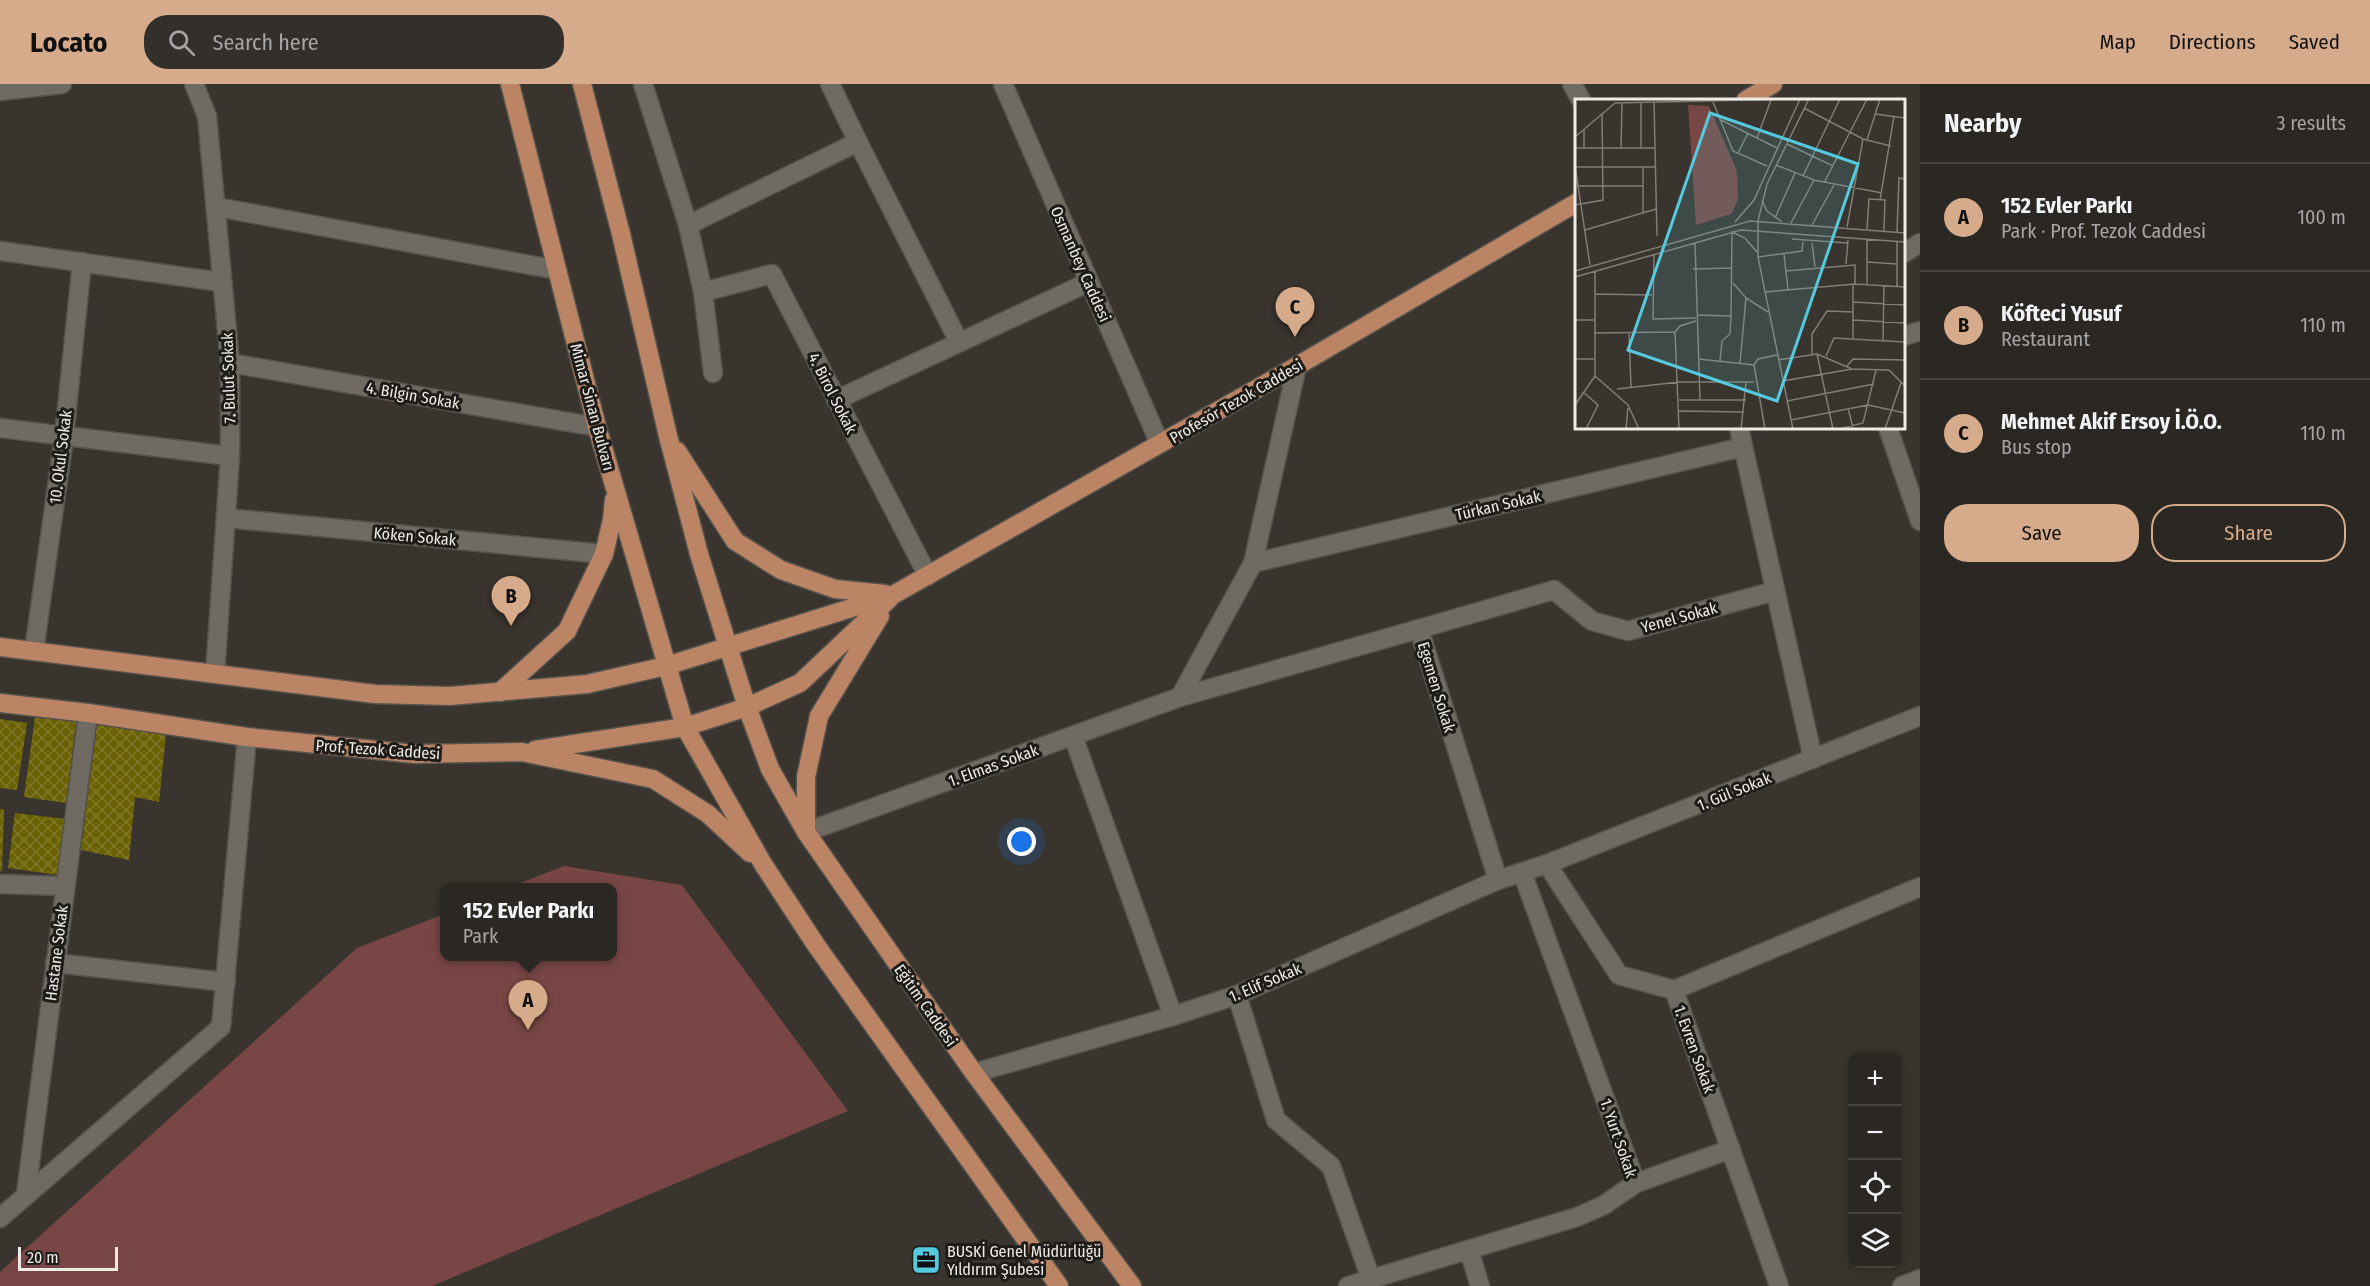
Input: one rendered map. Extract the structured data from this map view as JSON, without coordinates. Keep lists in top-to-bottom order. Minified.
{"streets":{"main road":["Profesör Tezok Caddesi","Mimar Sinan Bulvarı","Prof. Tezok Caddesi","Eğitim Caddesi"],"street":["Osmanbey Caddesi","7. Bulut Sokak","4. Birol Sokak","4. Bilgin Sokak","10. Okul Sokak","Türkan Sokak","Köken Sokak","Yenel Sokak","Egemen Sokak","1. Elmas Sokak","1. Gül Sokak","Hastane Sokak","1. Elif Sokak","1. Evren Sokak","1. Yurt Sokak"]},"crossings":[["Osmanbey Caddesi","Profesör Tezok Caddesi"],["7. Bulut Sokak","4. Bilgin Sokak"],["7. Bulut Sokak","Köken Sokak"],["4. Birol Sokak","Profesör Tezok Caddesi"],["4. Bilgin Sokak","Mimar Sinan Bulvarı"],["Mimar Sinan Bulvarı","Prof. Tezok Caddesi"],["Yenel Sokak","Egemen Sokak"],["Egemen Sokak","1. Elmas Sokak"],["Egemen Sokak","1. Elif Sokak"],["Prof. Tezok Caddesi","Hastane Sokak"],["1. Elmas Sokak","Eğitim Caddesi"],["1. Gül Sokak","1. Elif Sokak"],["1. Gül Sokak","1. Evren Sokak"],["1. Elif Sokak","Eğitim Caddesi"],["1. Elif Sokak","1. Evren Sokak"],["1. Elif Sokak","1. Yurt Sokak"]],"places":{"office":["BUSKİ Genel Müdürlüğü Yıldırım Şubesi"]},"scale_bar":"20 m","page":{"header":"Locato","search":"Search here","nav":["Map","Directions","Saved"],"heading":["Nearby","3 results"],"list":[{"mark":"A","name":"152 Evler Parkı","note":"Park · Prof. Tezok Caddesi","value":"100 m"},{"mark":"B","name":"Köfteci Yusuf","note":"Restaurant","value":"110 m"},{"mark":"C","name":"Mehmet Akif Ersoy İ.Ö.O.","note":"Bus stop","value":"110 m"}],"pins":["C","B","A"],"buttons":["Save","Share"],"popup":["152 Evler Parkı","Park"],"map_buttons":["+","−"],"scale":"20 m"}}
